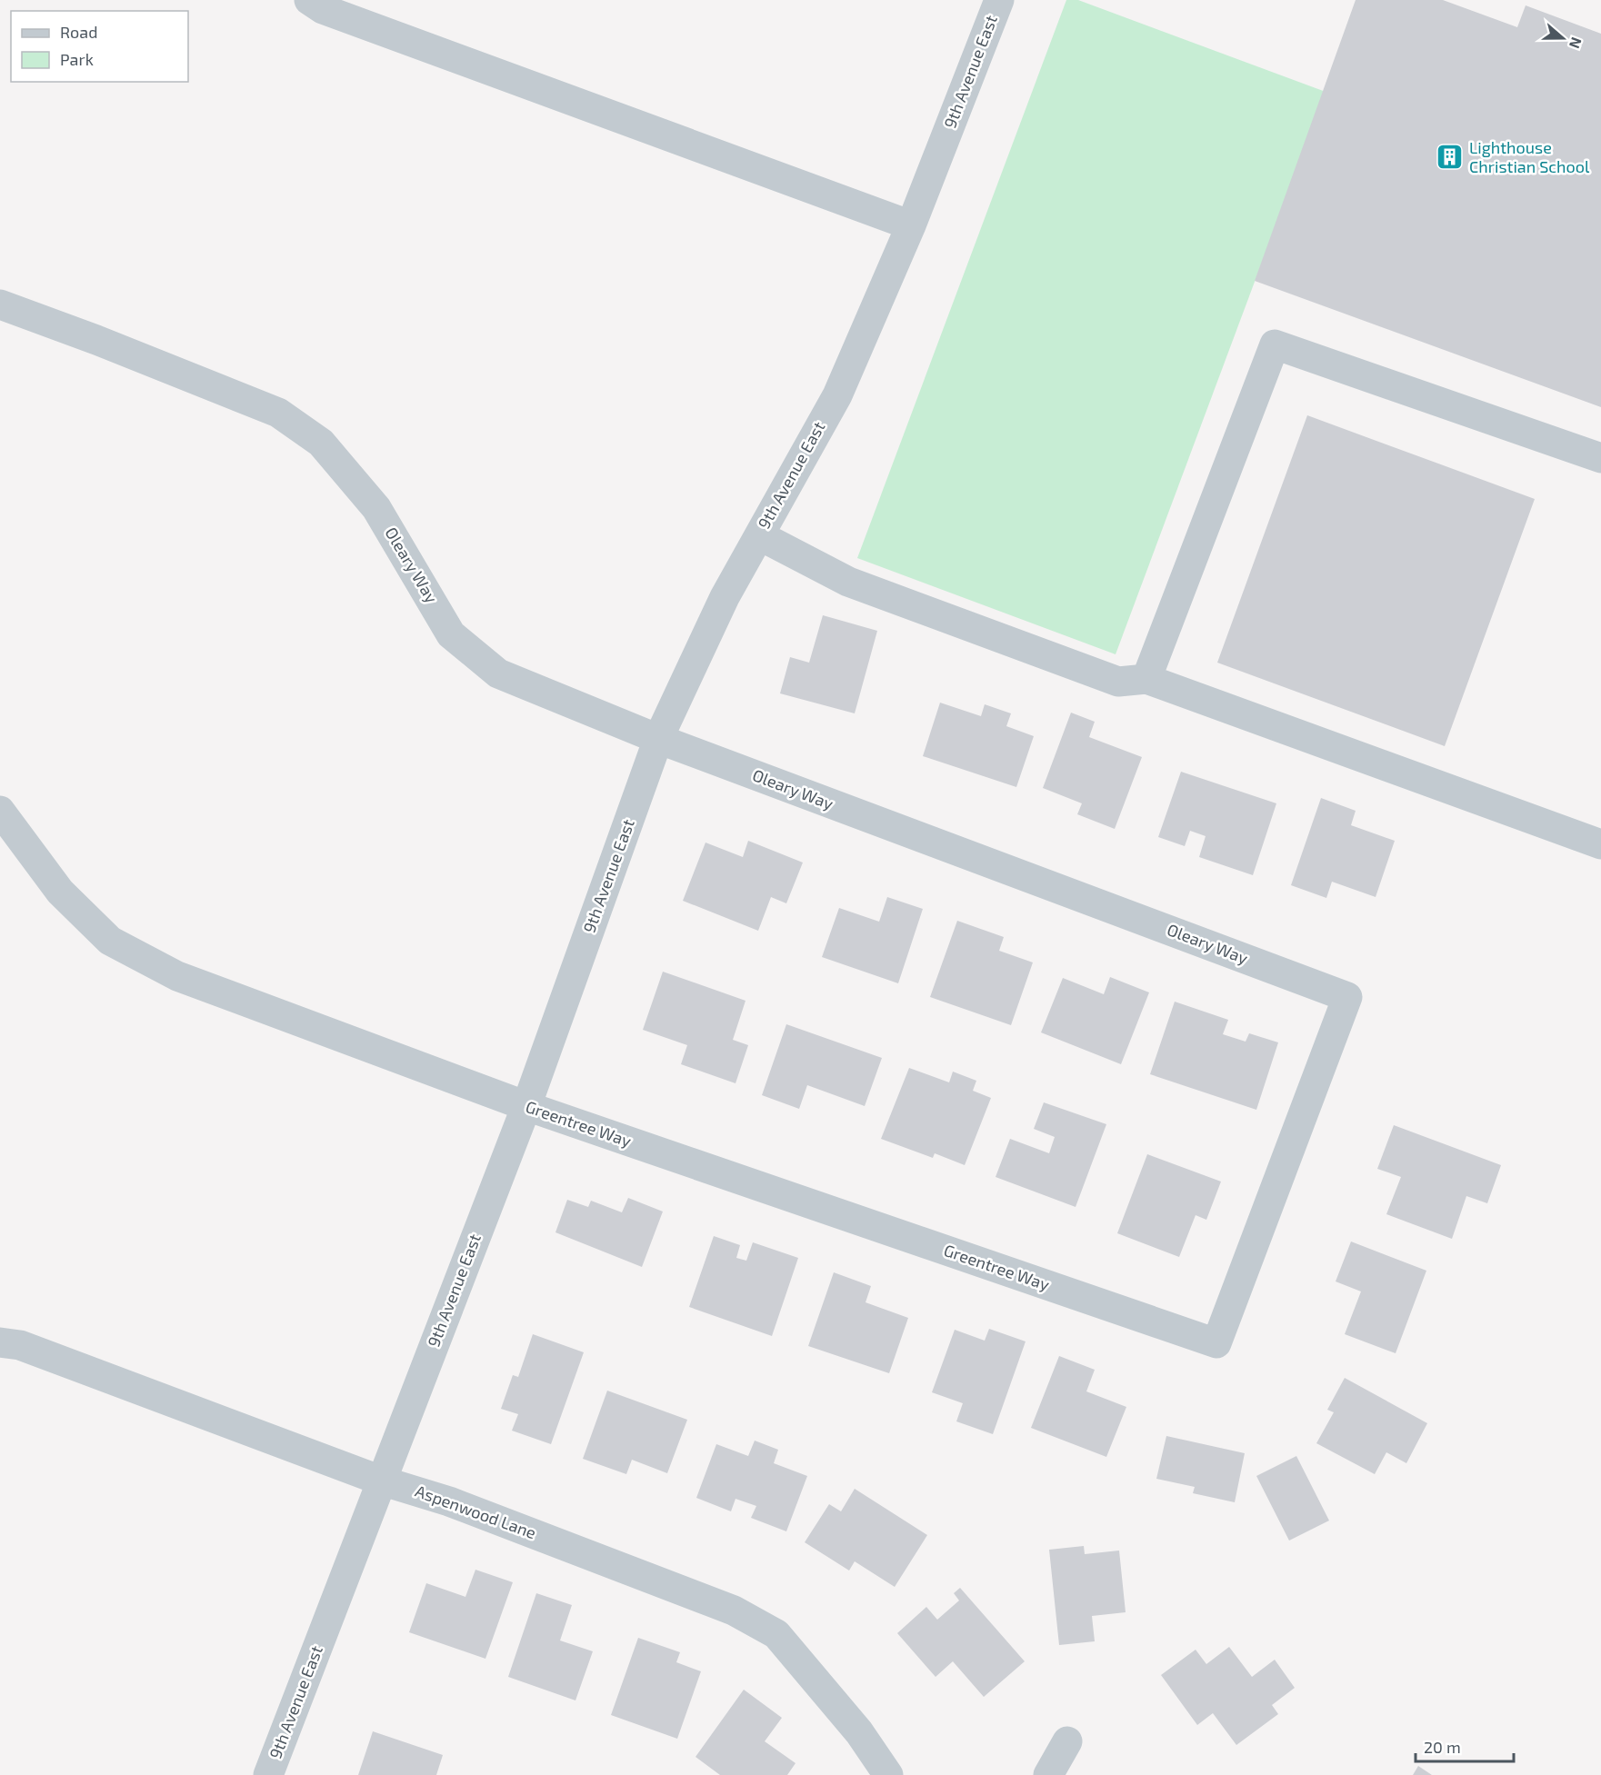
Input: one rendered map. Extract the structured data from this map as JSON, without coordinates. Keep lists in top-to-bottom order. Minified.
{"streets":{"street":["9th Avenue East","Oleary Way","Greentree Way","Aspenwood Lane"]},"crossings":[["9th Avenue East","Oleary Way"],["9th Avenue East","Greentree Way"],["9th Avenue East","Aspenwood Lane"],["Oleary Way","Greentree Way"]],"places":{"building":["Lighthouse Christian School"]},"legend":["Road","Park"],"scale_bar":"20 m","north":"right"}
